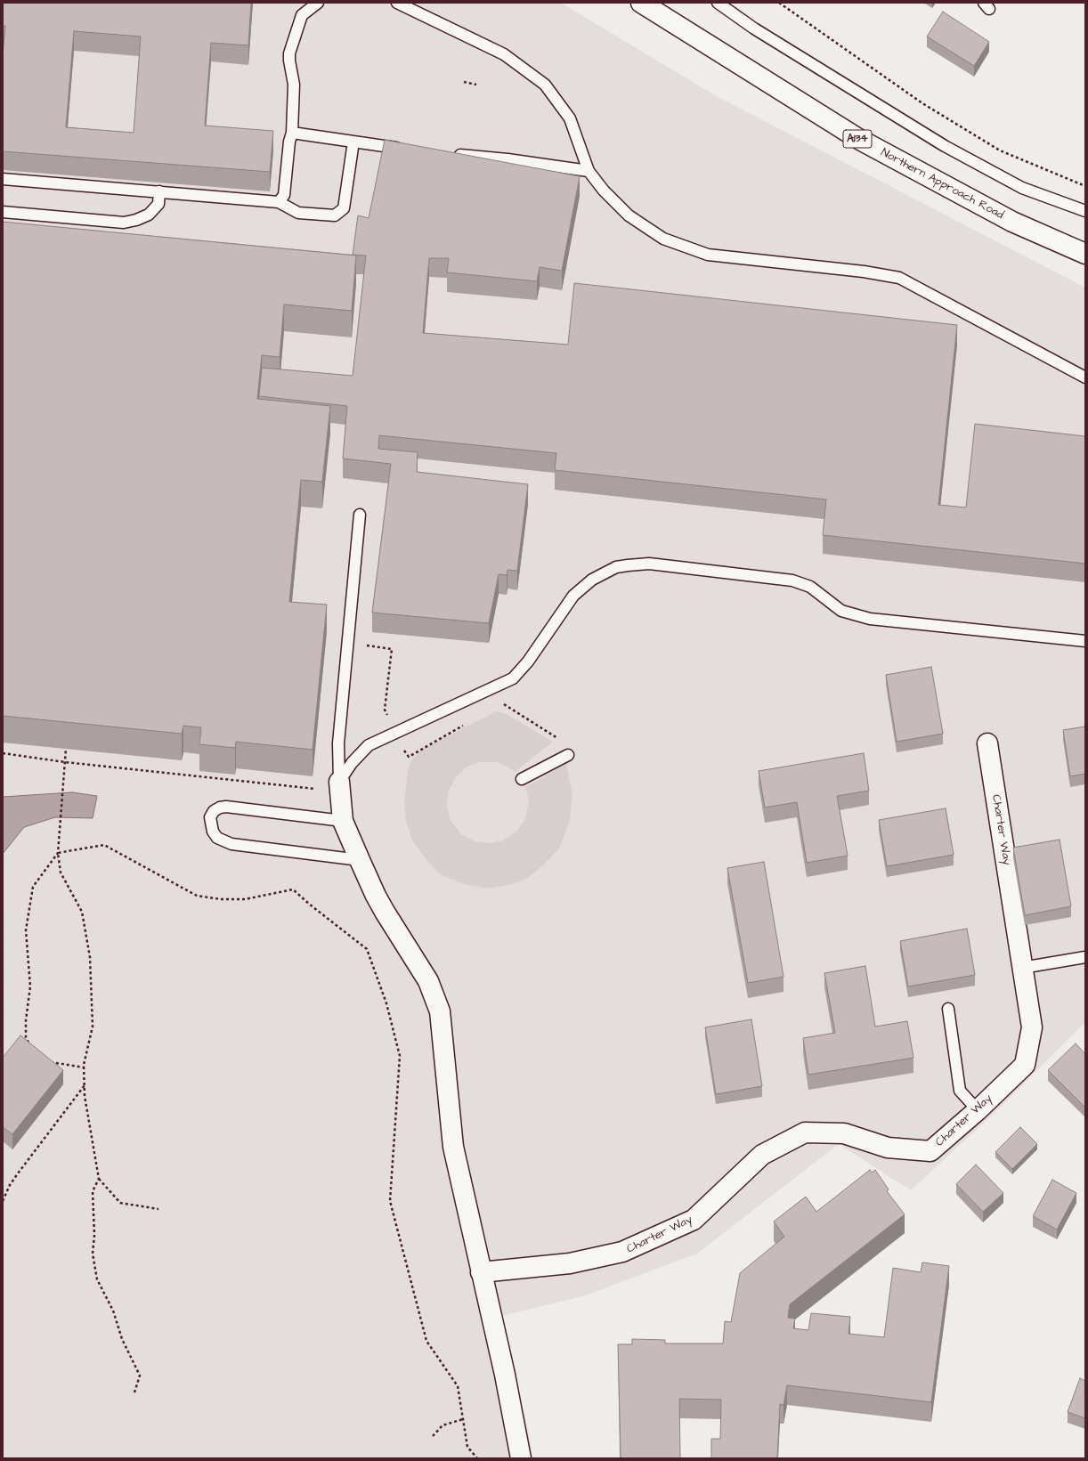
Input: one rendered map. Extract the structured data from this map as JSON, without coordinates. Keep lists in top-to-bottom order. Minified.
{"streets":{"street":["A134","Northern Approach Road","Charter Way"]}}
